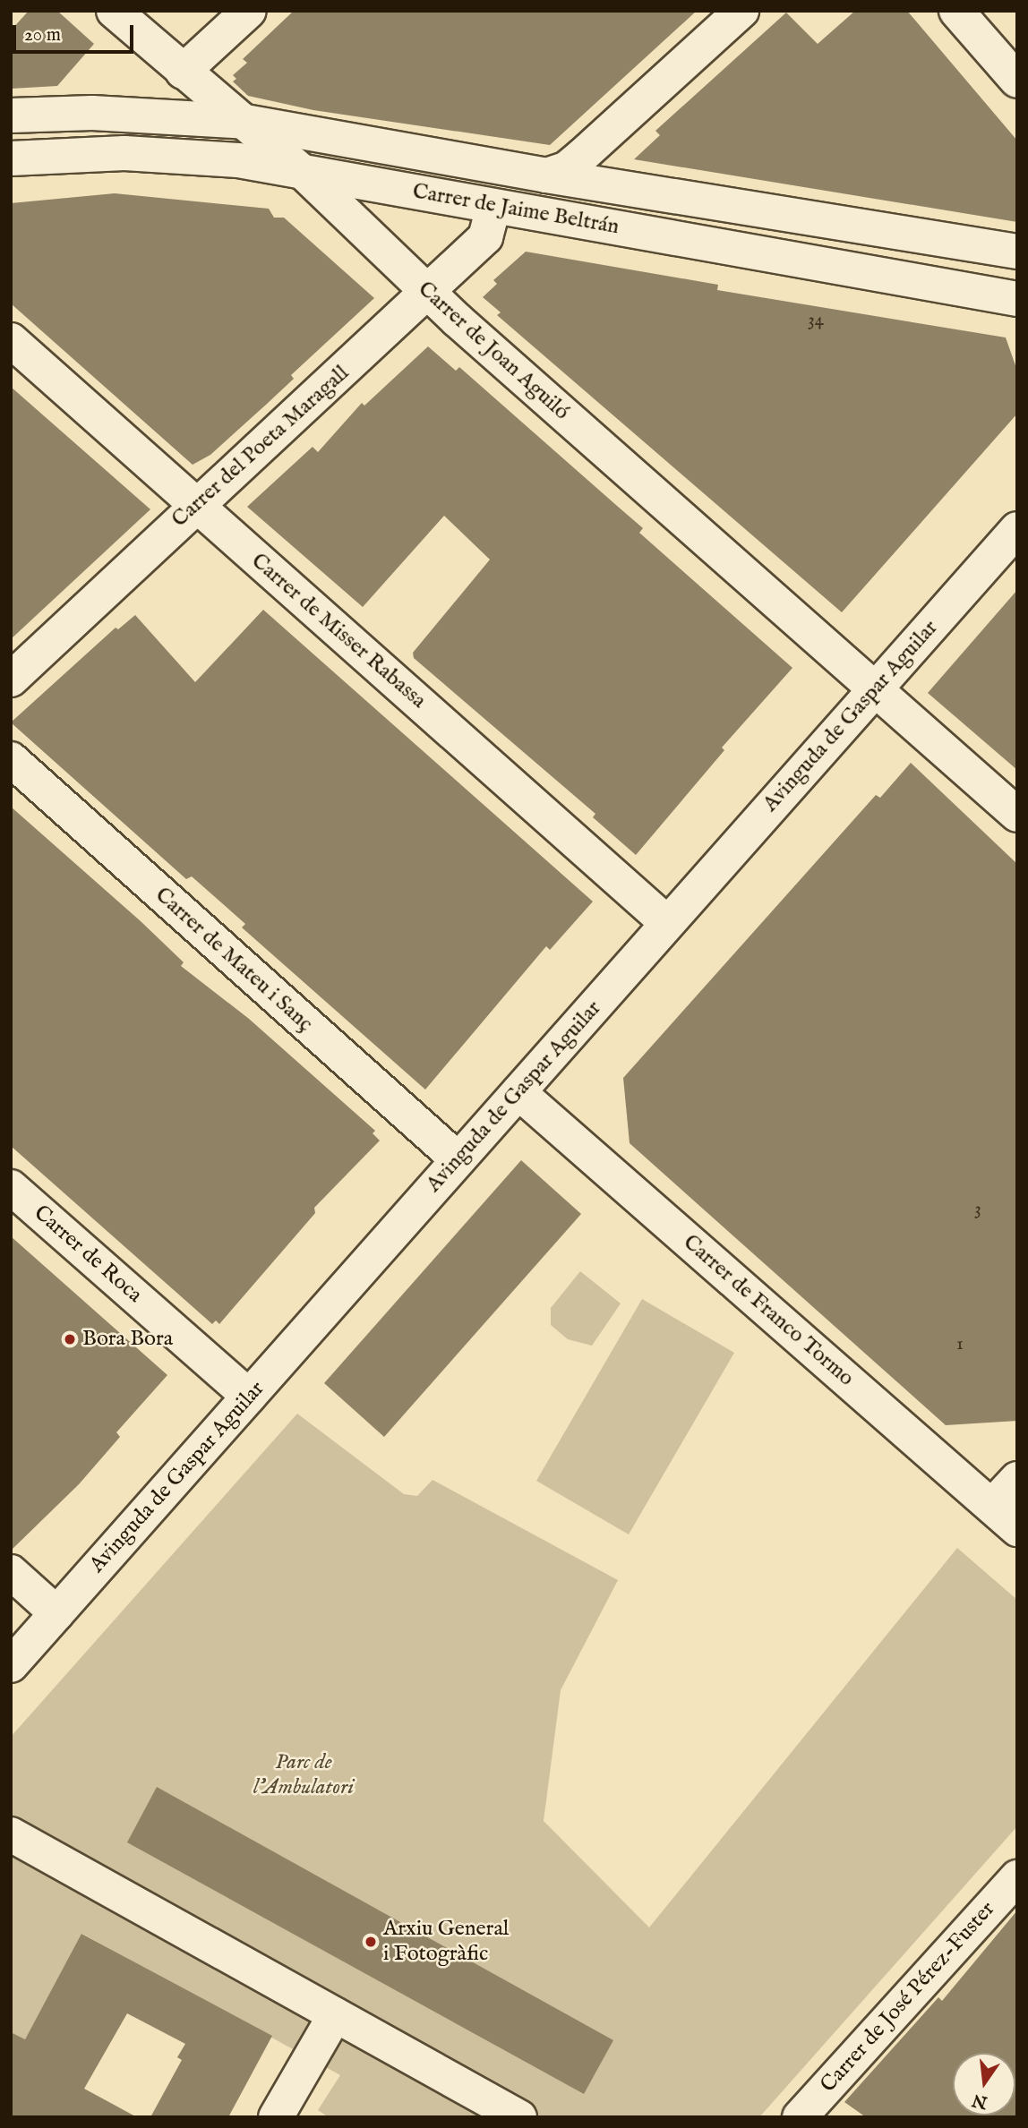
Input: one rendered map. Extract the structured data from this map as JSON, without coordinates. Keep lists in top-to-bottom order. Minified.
{"streets":{"street":["Carrer de Jaime Beltrán","Carrer de Joan Aguiló","Carrer del Poeta Maragall","Carrer de Misser Rabassa","Avinguda de Gaspar Aguilar","Carrer de Mateu i Sanç","Carrer de Roca","Carrer de Franco Tormo","Carrer de José Pérez-Fuster"]},"crossings":[["Carrer de Jaime Beltrán","Carrer de Joan Aguiló"],["Carrer de Jaime Beltrán","Carrer del Poeta Maragall"],["Carrer de Joan Aguiló","Carrer del Poeta Maragall"],["Carrer de Joan Aguiló","Avinguda de Gaspar Aguilar"],["Carrer del Poeta Maragall","Carrer de Misser Rabassa"],["Carrer de Misser Rabassa","Avinguda de Gaspar Aguilar"],["Avinguda de Gaspar Aguilar","Carrer de Mateu i Sanç"],["Avinguda de Gaspar Aguilar","Carrer de Roca"],["Avinguda de Gaspar Aguilar","Carrer de Franco Tormo"]],"parks":["Parc de l'Ambulatori"],"places":["Bora Bora","Arxiu General i Fotogràfic"],"house_numbers":["34","3","1"],"scale_bar":"20 m","north":"bottom"}
